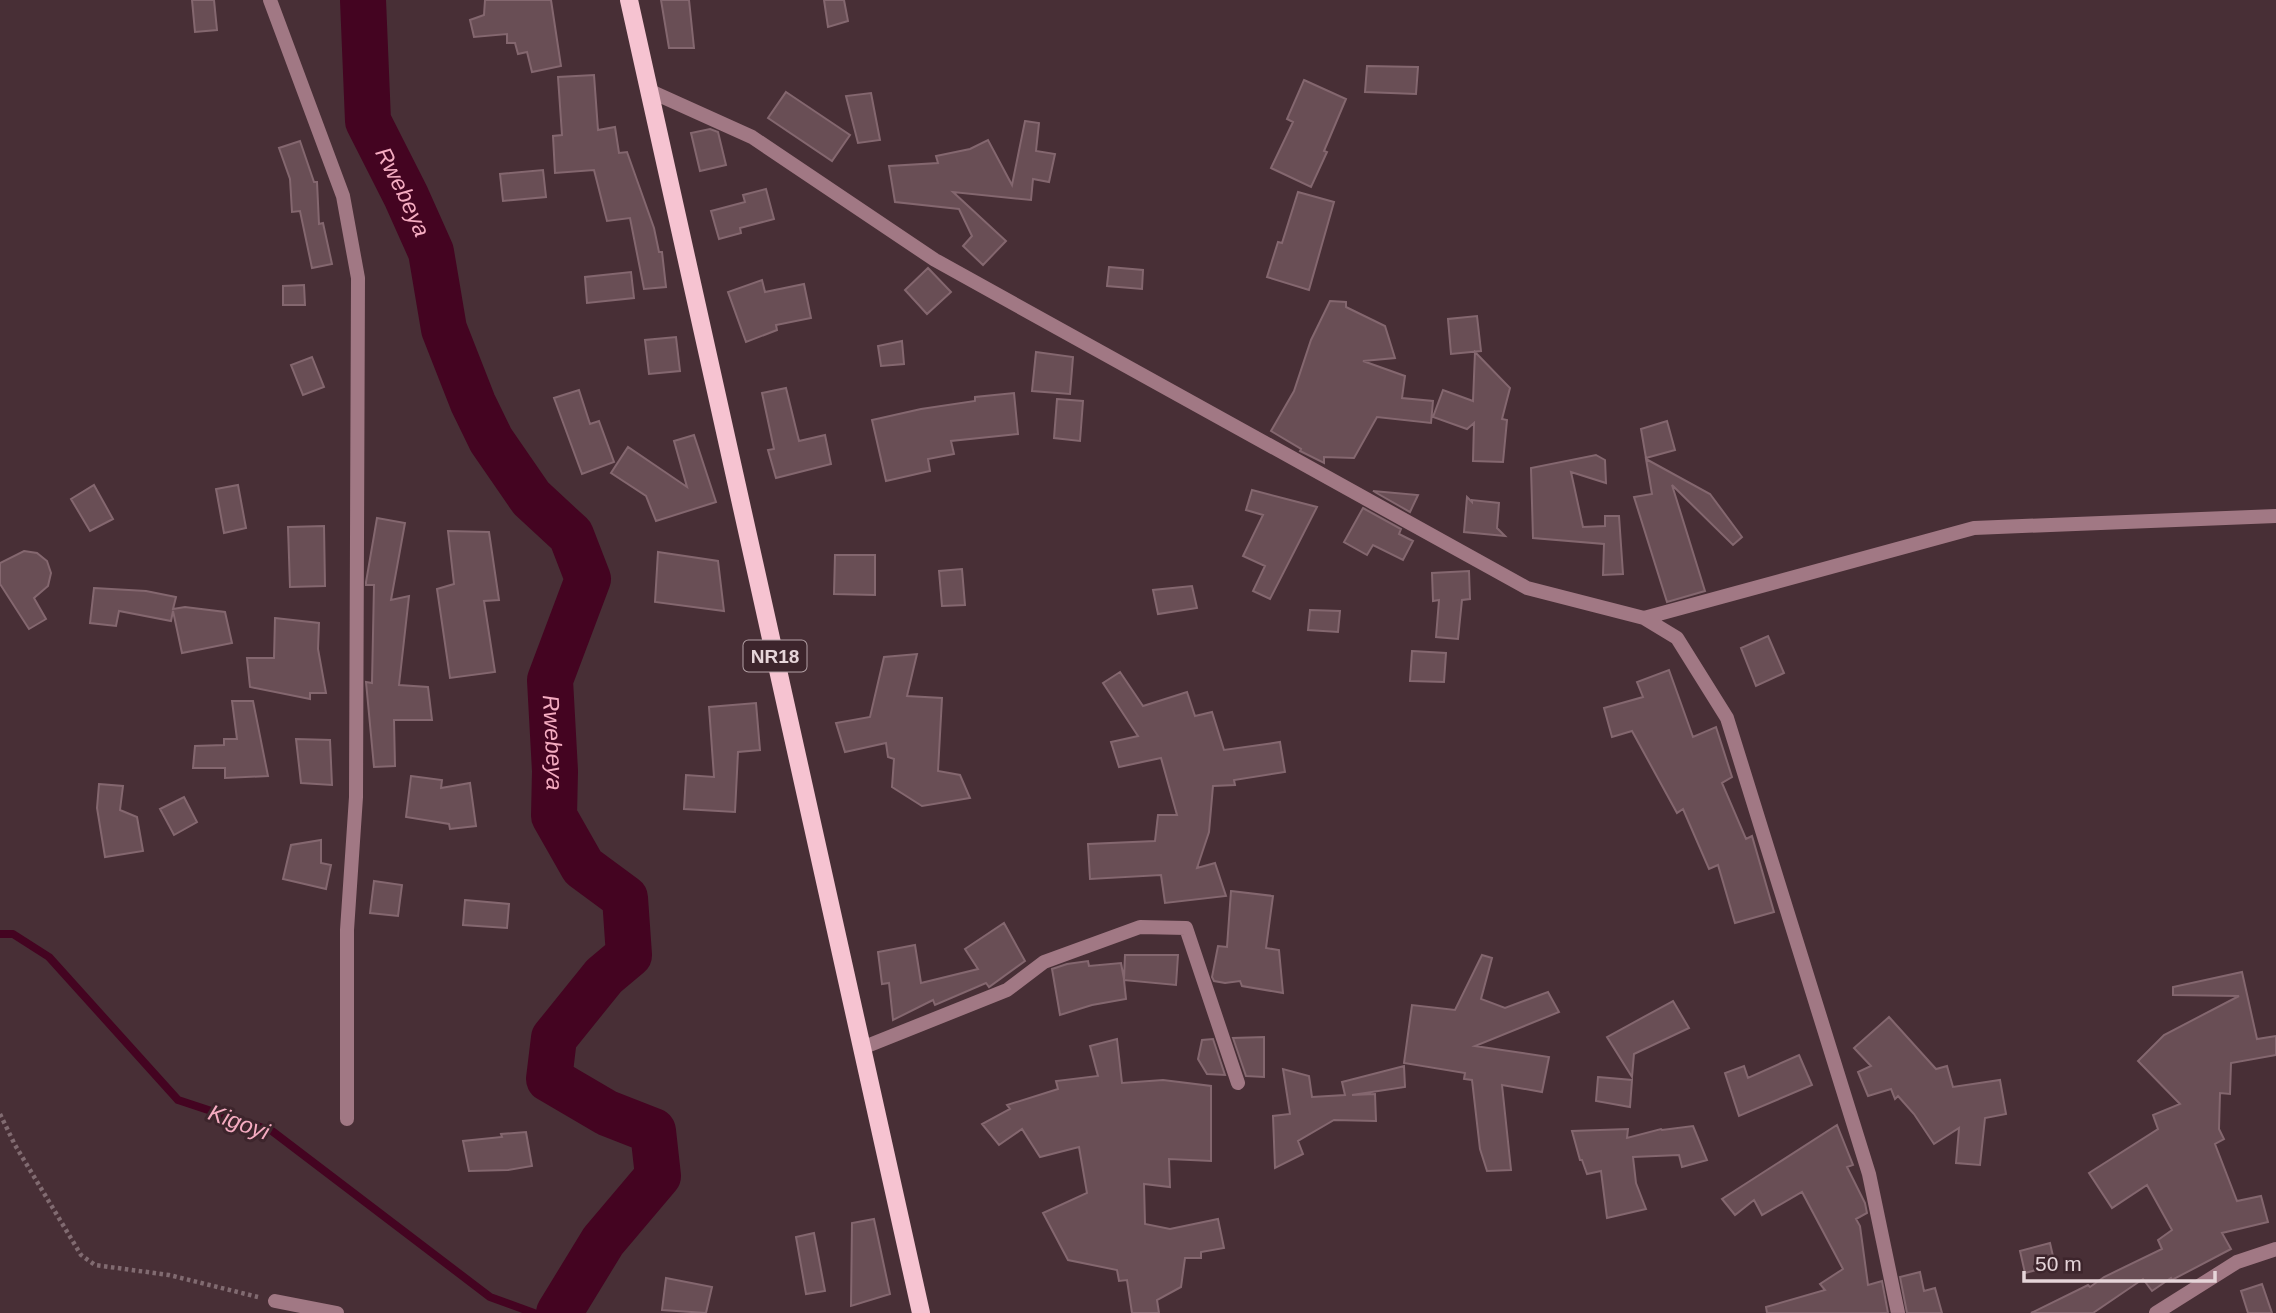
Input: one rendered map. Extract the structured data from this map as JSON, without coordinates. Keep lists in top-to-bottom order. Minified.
{"streets":{"main road":["NR18"]},"water":["Rwebeya","Kigoyi"],"scale_bar":"50 m"}
